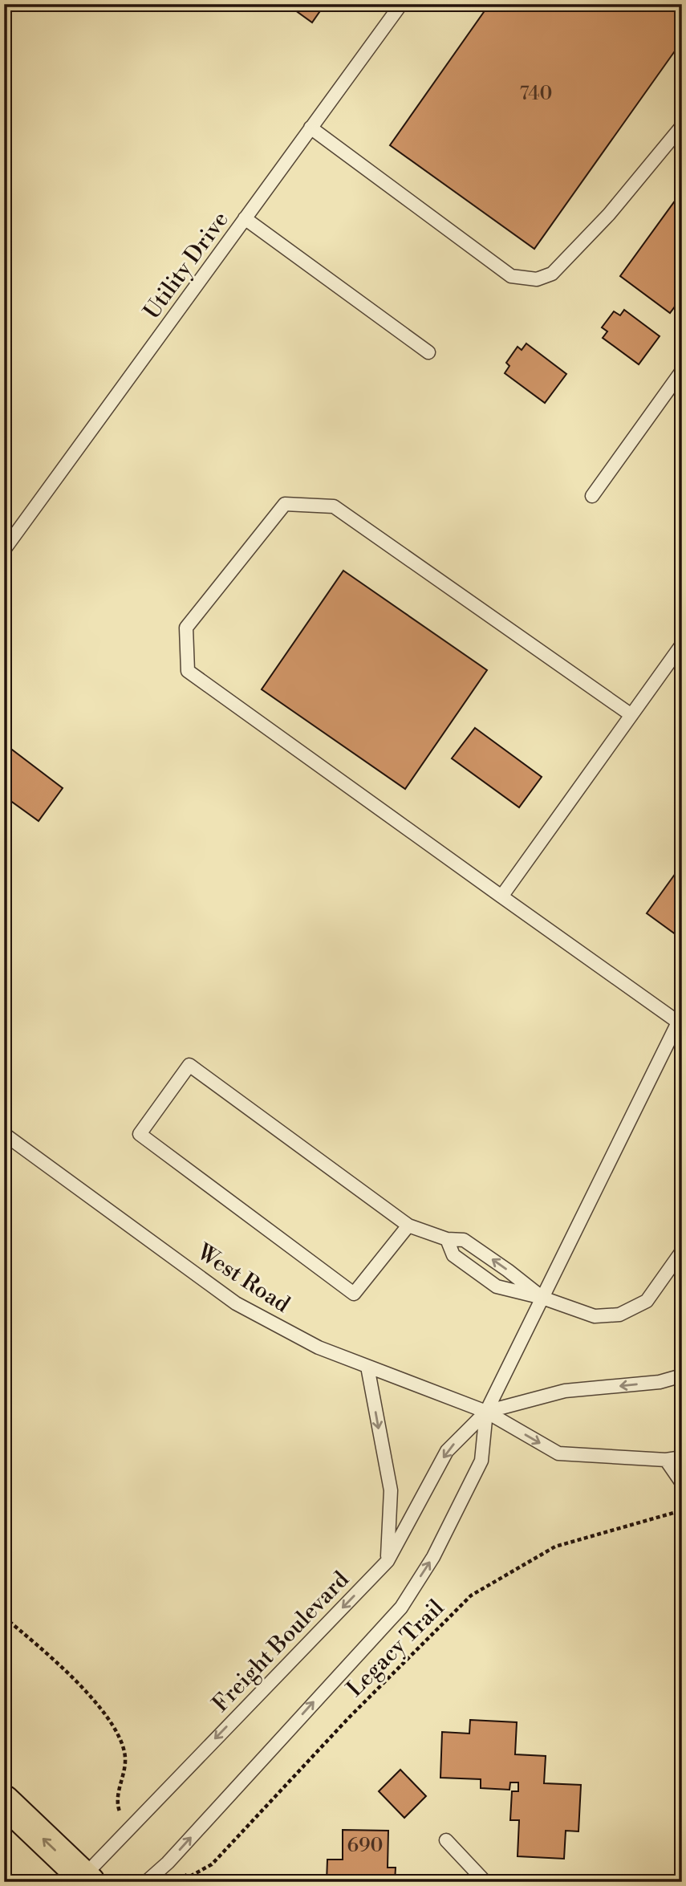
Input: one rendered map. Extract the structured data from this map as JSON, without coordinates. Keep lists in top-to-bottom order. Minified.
{"streets":{"lane":["Utility Drive","West Road","Freight Boulevard"],"path":["Legacy Trail"]},"crossings":[["West Road","Freight Boulevard"]],"house_numbers":["740","690"]}
